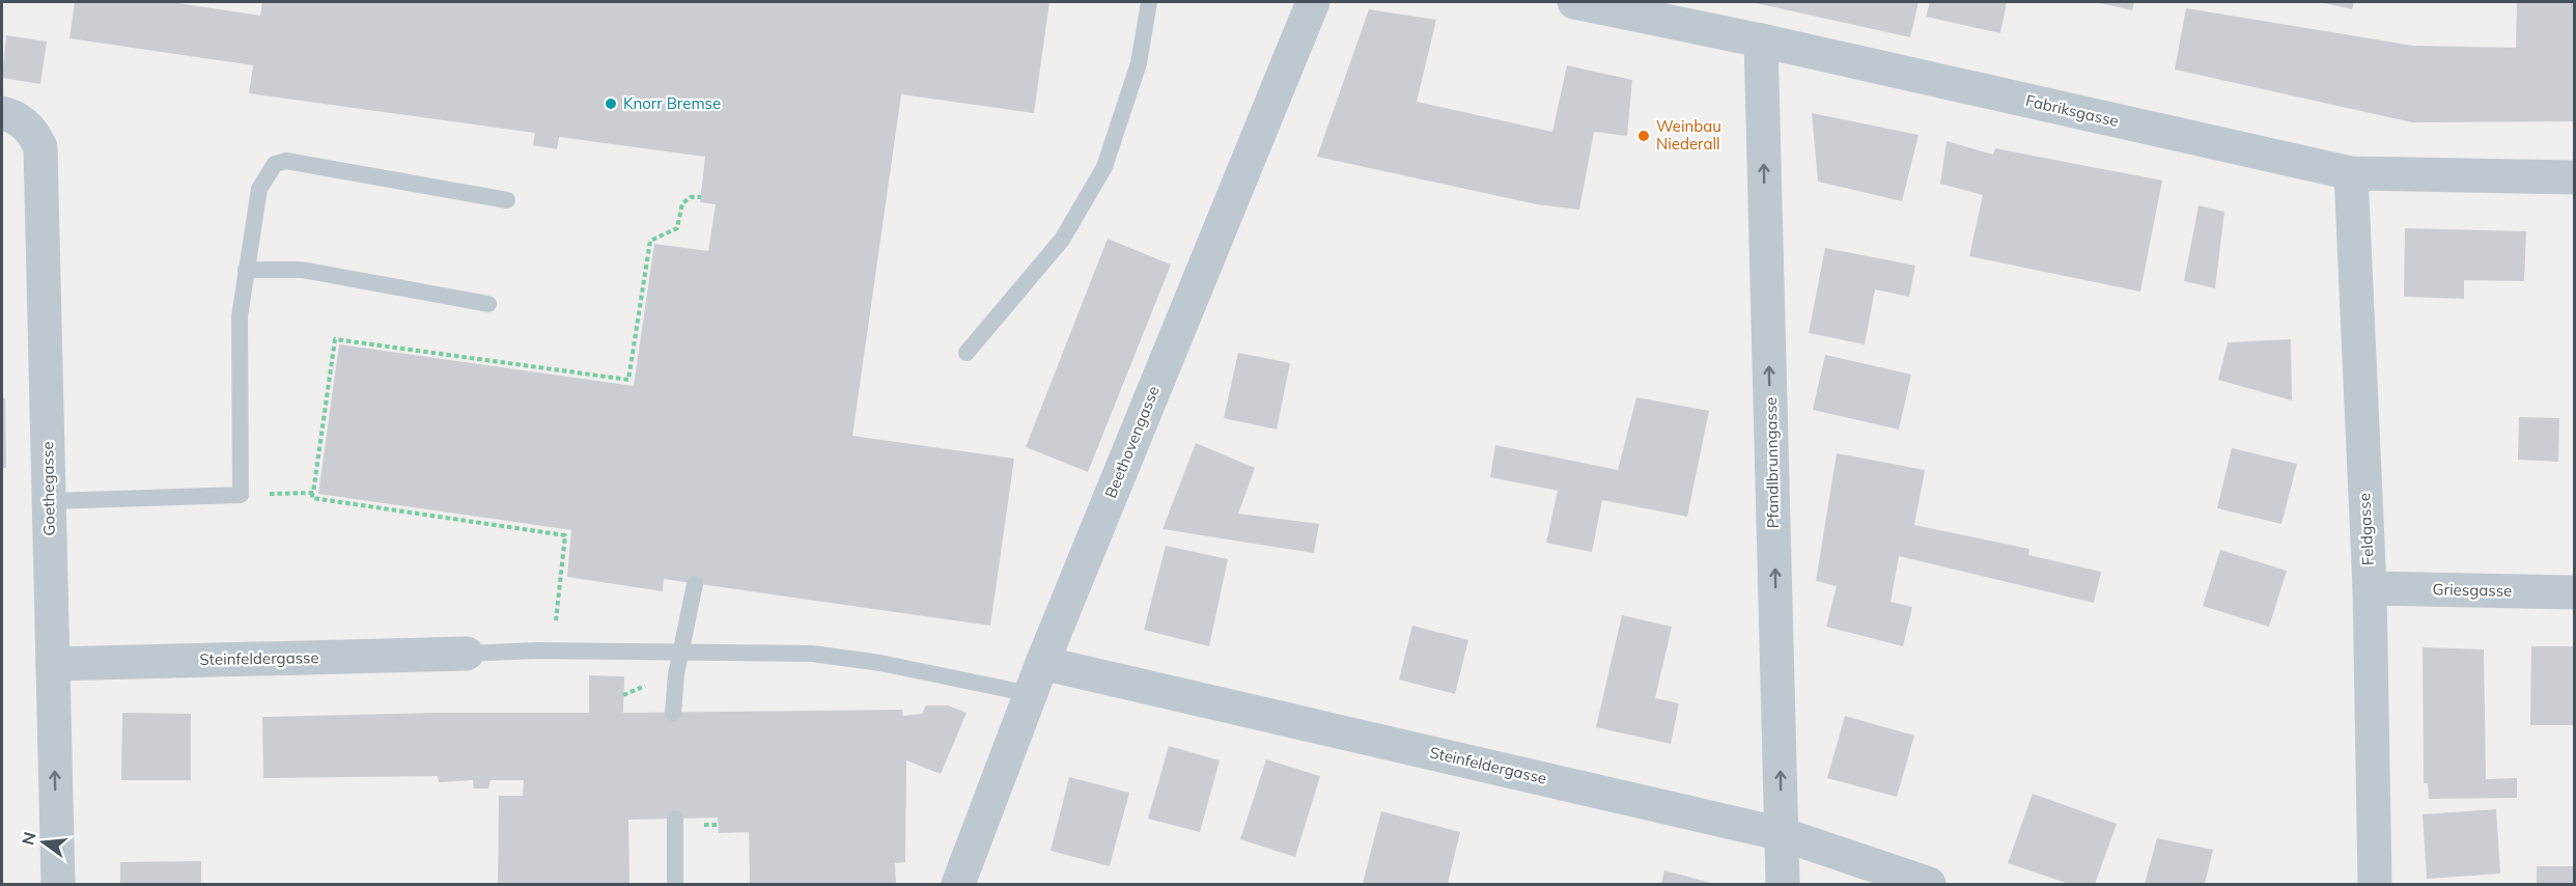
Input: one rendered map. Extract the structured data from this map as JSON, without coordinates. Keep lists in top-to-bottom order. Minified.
{"streets":{"street":["Fabriksgasse","Beethovengasse","Pfandlbrunngasse","Goethegasse","Feldgasse","Griesgasse","Steinfeldergasse"]},"crossings":[["Fabriksgasse","Pfandlbrunngasse"],["Fabriksgasse","Feldgasse"],["Beethovengasse","Steinfeldergasse"],["Pfandlbrunngasse","Steinfeldergasse"],["Goethegasse","Steinfeldergasse"],["Feldgasse","Griesgasse"]],"one_way":["Pfandlbrunngasse"],"places":["Knorr Bremse","Weinbau Niederall"],"north":"left"}
